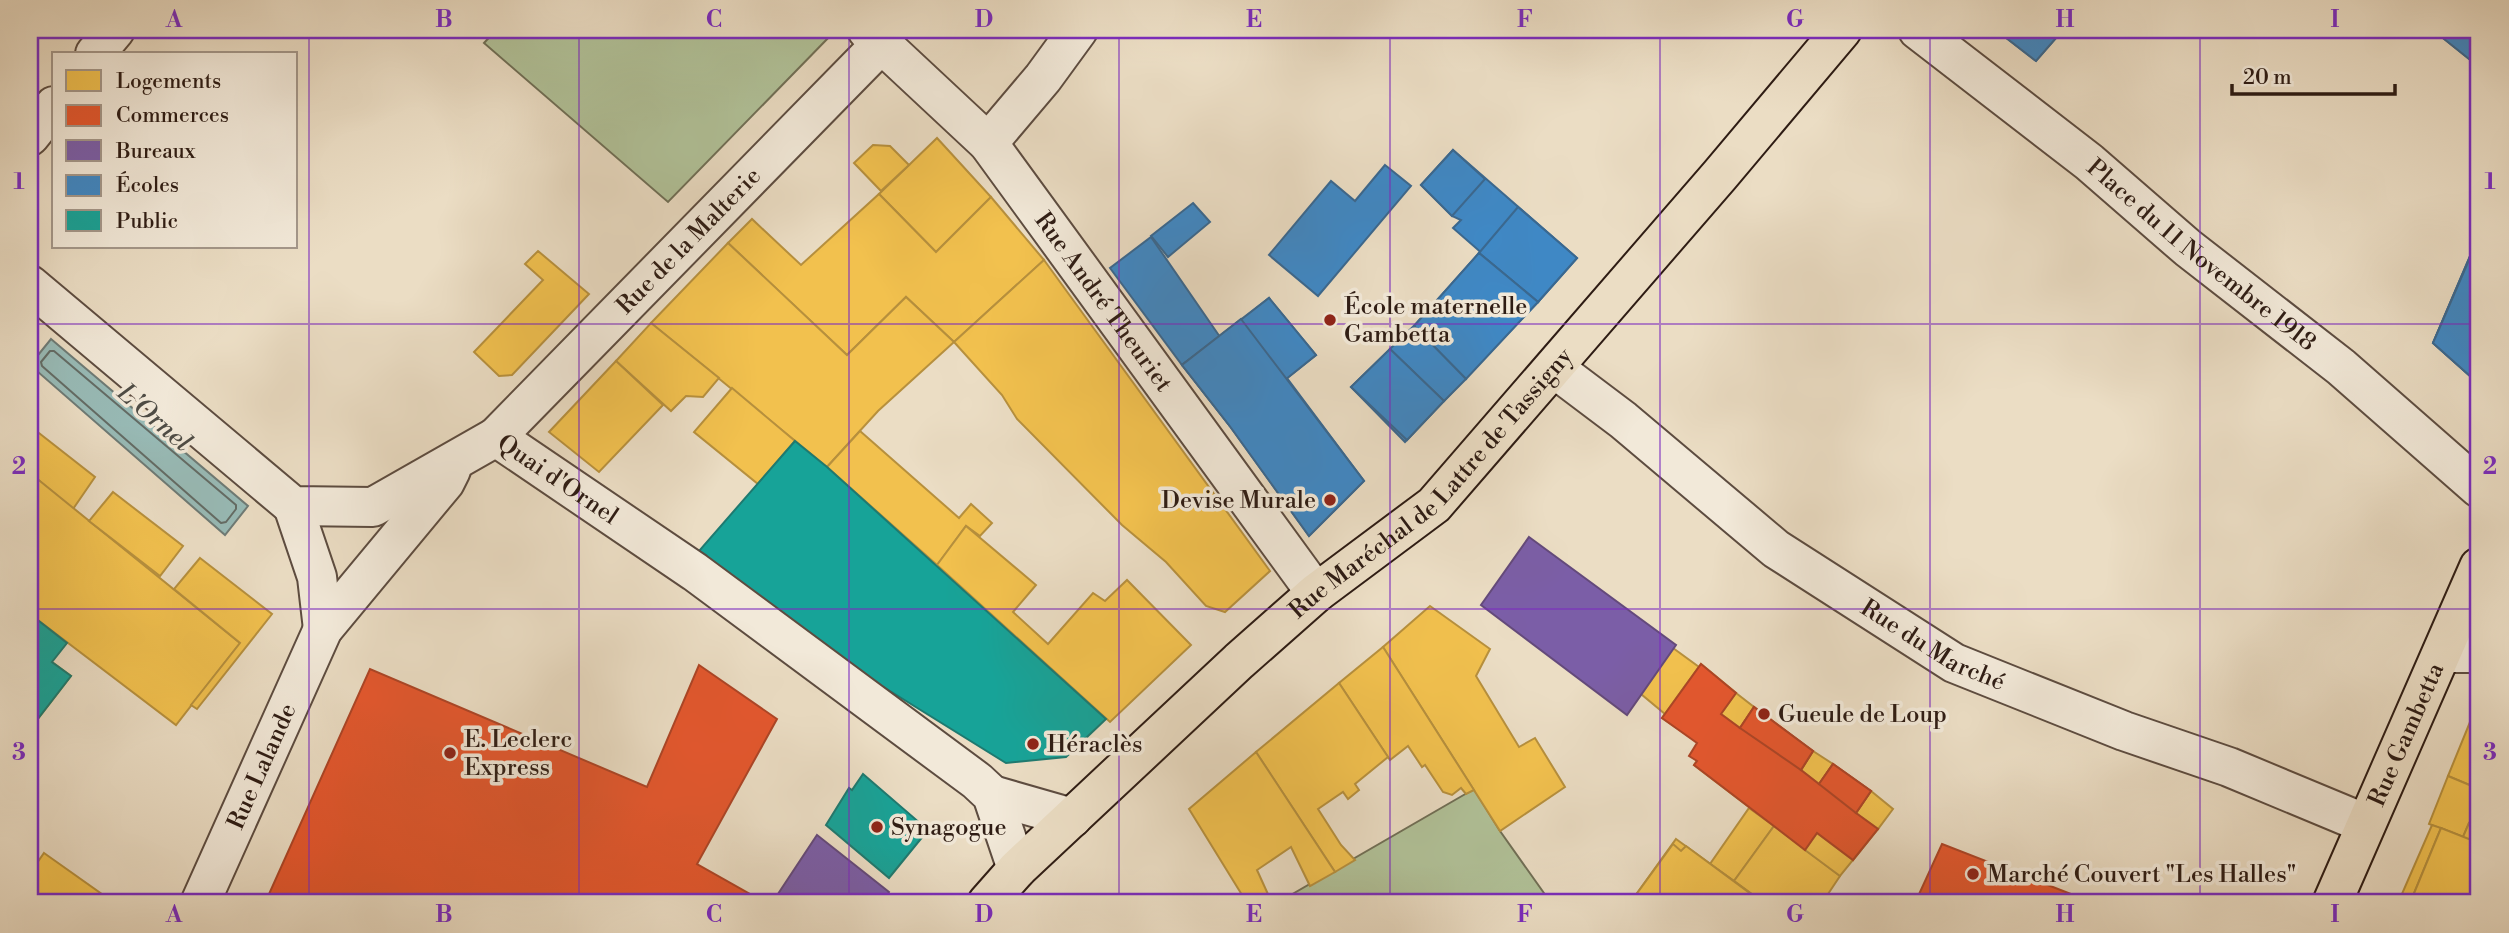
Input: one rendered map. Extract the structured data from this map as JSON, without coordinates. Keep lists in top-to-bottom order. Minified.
{"streets":{"main road":["Rue Maréchal de Lattre de Tassigny","Rue Gambetta"],"street":["Rue de la Malterie","Place du 11 Novembre 1918","Rue André Theuriet","Quai d'Ornel","Rue du Marché","Rue Lalande"]},"crossings":[["Rue de la Malterie","Rue André Theuriet"],["Rue de la Malterie","Quai d'Ornel"],["Rue André Theuriet","Rue Maréchal de Lattre de Tassigny"],["Quai d'Ornel","Rue Lalande"],["Rue Maréchal de Lattre de Tassigny","Rue du Marché"],["Rue du Marché","Rue Gambetta"]],"water":["L'Ornel"],"places":["École maternelle Gambetta","Devise Murale","Gueule de Loup","Héraclès","E. Leclerc Express","Synagogue","Marché Couvert \"Les Halles\""],"legend":["Logements","Commerces","Bureaux","Écoles","Public"],"scale_bar":"20 m","grid":{"columns":["A","B","C","D","E","F","G","H","I"],"rows":["1","2","3"]}}
